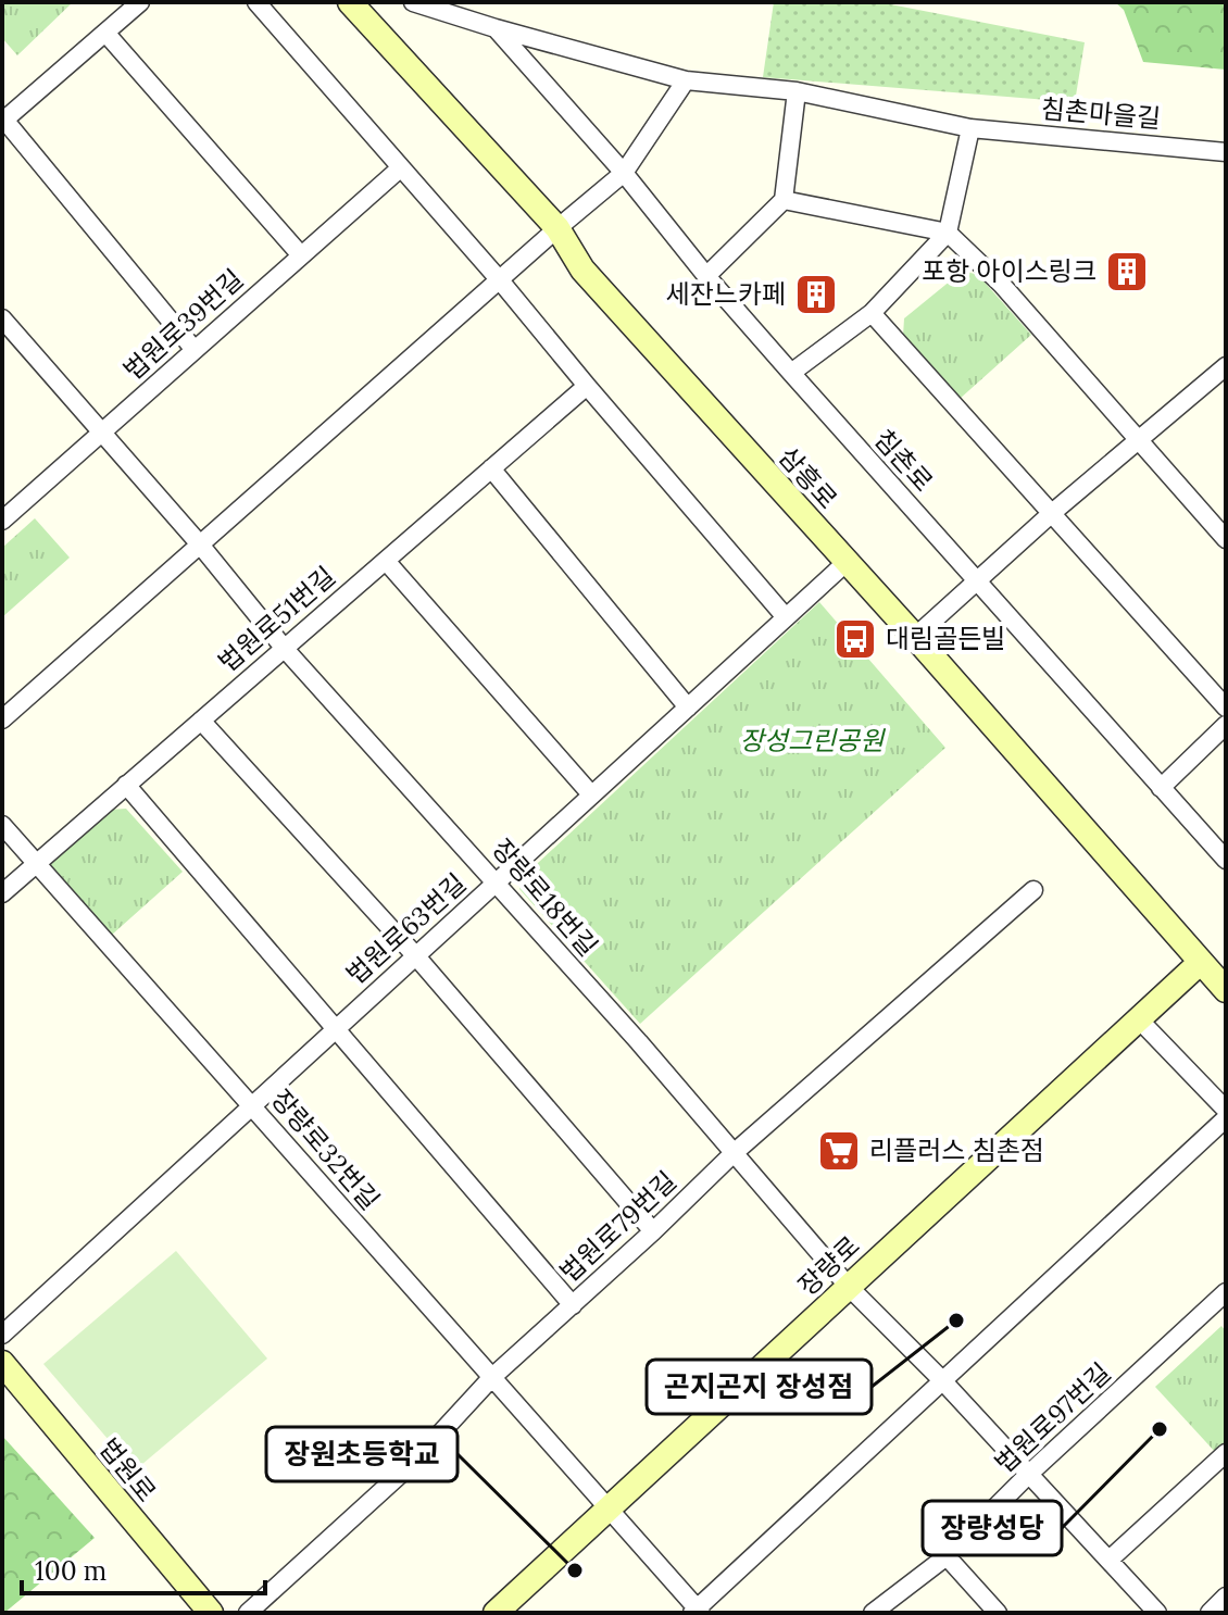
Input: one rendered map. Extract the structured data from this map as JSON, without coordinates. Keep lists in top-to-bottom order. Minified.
{"streets":{"main road":["삼흥로","장량로","법원로"],"street":["침촌마을길","법원로39번길","침촌로","법원로51번길","장량로18번길","법원로63번길","장량로32번길","법원로79번길","법원로97번길"]},"crossings":[["법원로39번길","장량로18번길"],["삼흥로","법원로63번길"],["삼흥로","장량로"],["법원로51번길","장량로18번길"],["법원로51번길","장량로32번길"],["장량로18번길","법원로63번길"],["장량로18번길","법원로79번길"],["장량로18번길","장량로"],["장량로18번길","법원로97번길"],["법원로63번길","장량로32번길"],["장량로32번길","법원로79번길"],["장량로32번길","장량로"]],"parks":["장성그린공원"],"places":{"building":["포항 아이스링크","세잔느카페"],"bus stop":["대림골든빌"],"supermarket":["리플러스 침촌점"],"other":["곤지곤지 장성점","장량성당","장원초등학교"]},"scale_bar":"100 m"}
